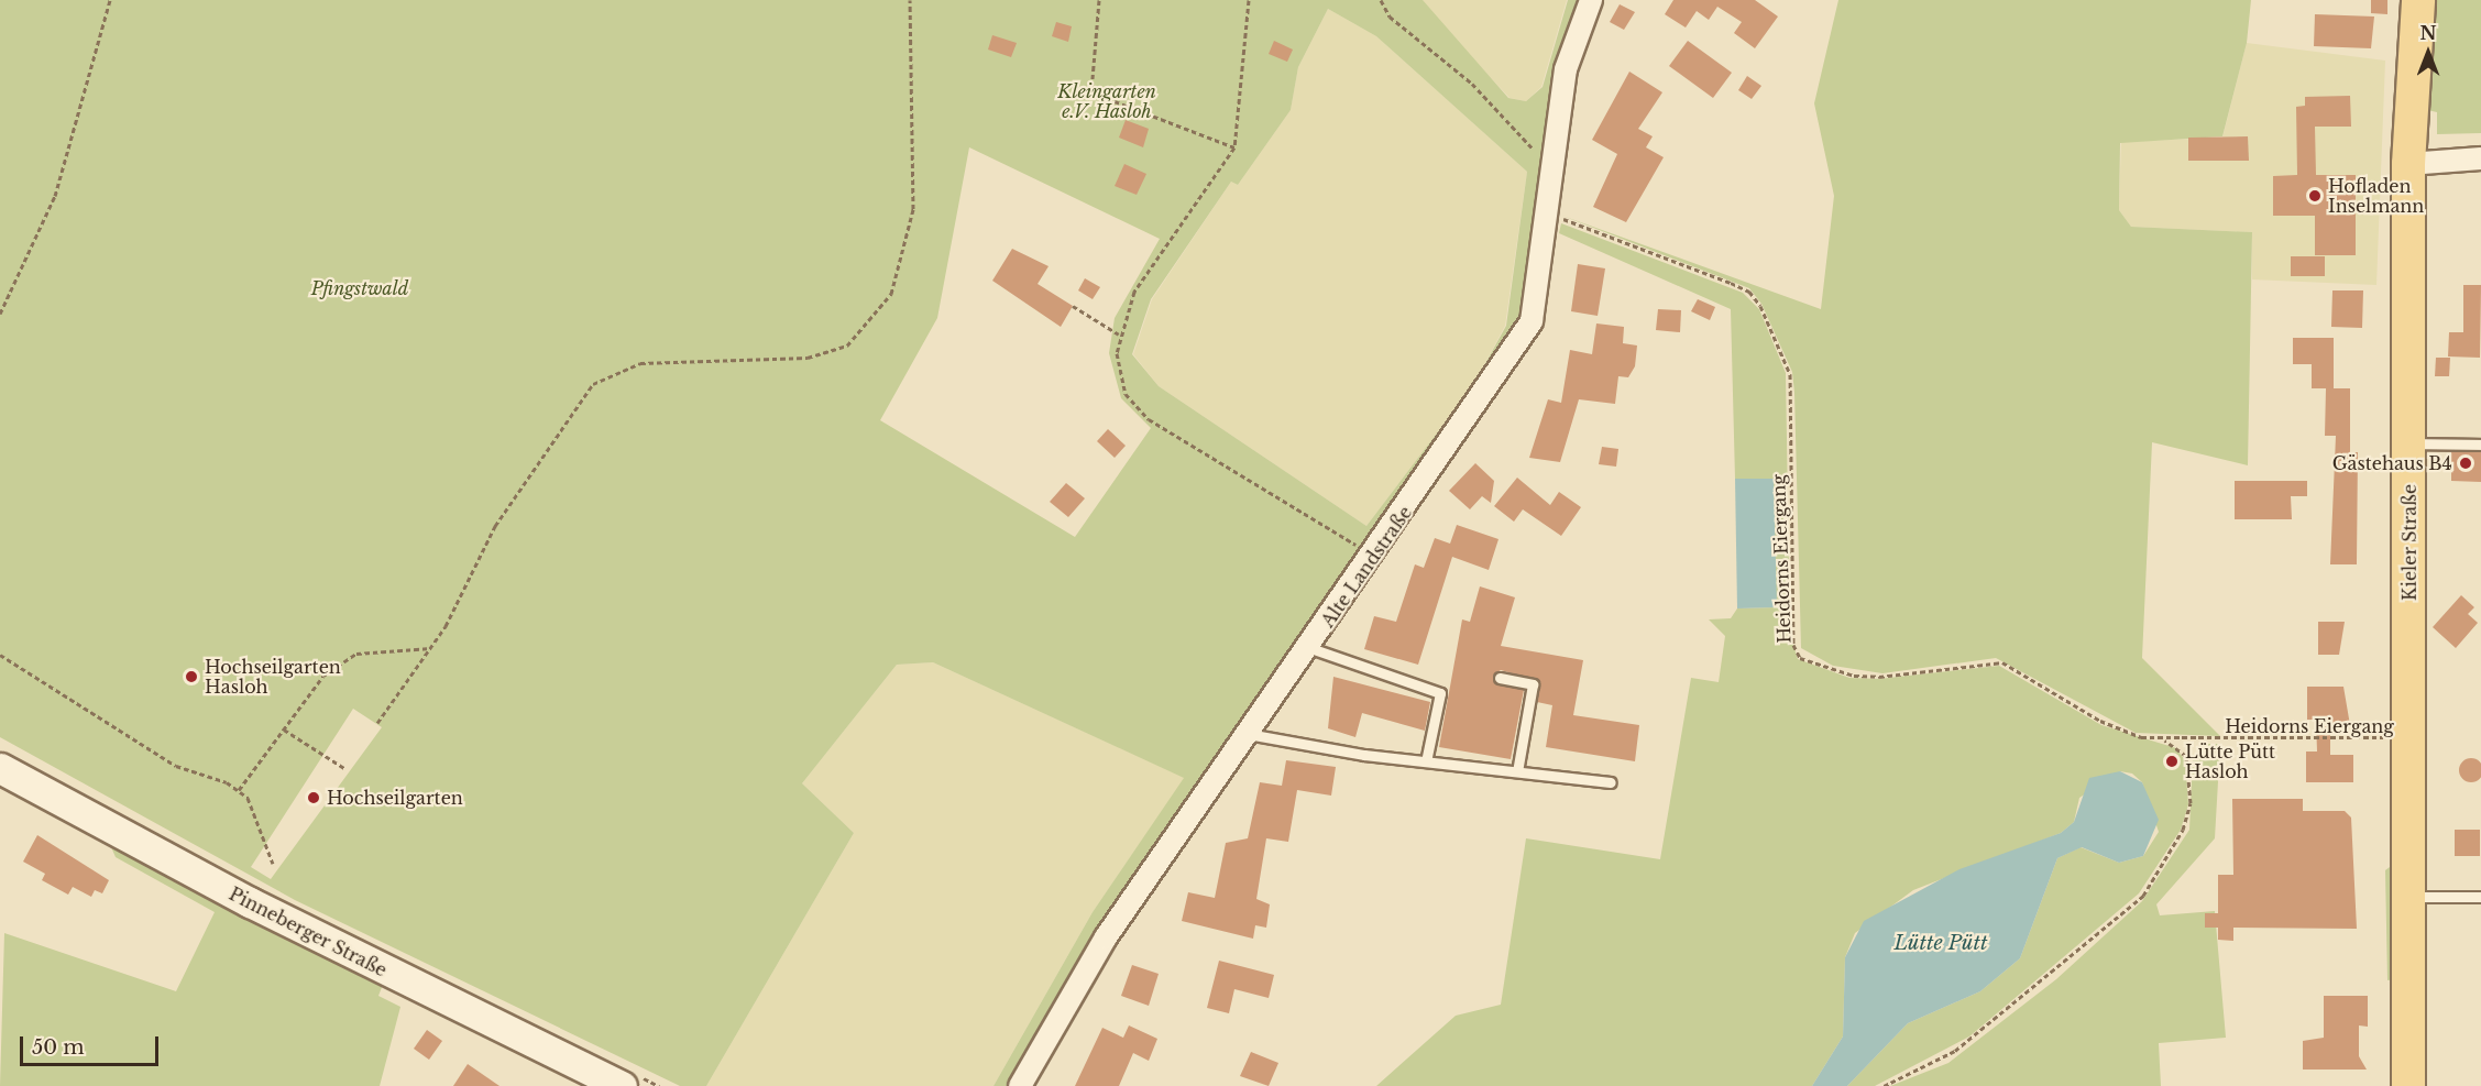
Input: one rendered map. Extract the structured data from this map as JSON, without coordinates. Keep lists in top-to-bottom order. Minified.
{"streets":{"main road":["Kieler Straße","Pinneberger Straße"],"street":["Alte Landstraße"],"path":["Heidorns Eiergang"]},"crossings":[["Kieler Straße","Heidorns Eiergang"],["Heidorns Eiergang","Alte Landstraße"]],"water":["Lütte Pütt"],"parks":["Kleingarten e.V. Hasloh","Pfingstwald"],"places":["Hofladen Inselmann","Gästehaus B4","Hochseilgarten Hasloh","Lütte Pütt Hasloh","Hochseilgarten"],"scale_bar":"50 m","north":"top"}
